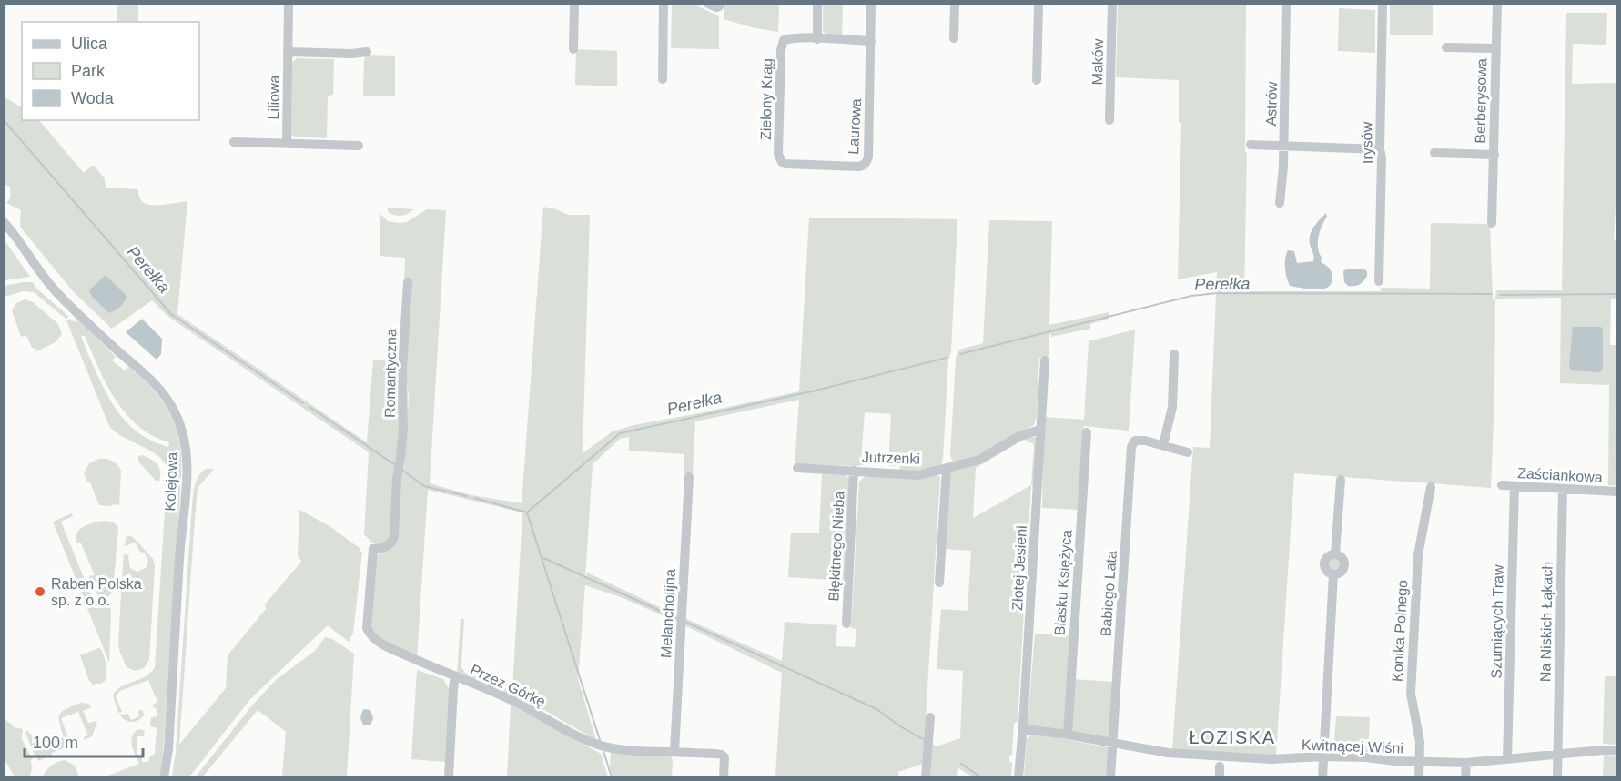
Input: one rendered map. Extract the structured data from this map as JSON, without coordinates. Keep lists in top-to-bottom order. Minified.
{"streets":{"street":["Maków","Liliowa","Zielony Krąg","Berberysowa","Astrów","Laurowa","Irysów","Romantyczna","Jutrzenki","Zaściankowa","Kolejowa","Błękitnego Nieba","Złotej Jesieni","Blasku Księżyca","Babiego Lata","Melancholijna","Szumiących Traw","Na Niskich Łąkach","Konika Polnego","Przez Górkę","Kwitnącej Wiśni"]},"crossings":[["Zielony Krąg","Laurowa"],["Romantyczna","Przez Górkę"],["Jutrzenki","Błękitnego Nieba"],["Jutrzenki","Złotej Jesieni"],["Zaściankowa","Szumiących Traw"],["Zaściankowa","Na Niskich Łąkach"],["Złotej Jesieni","Kwitnącej Wiśni"],["Blasku Księżyca","Kwitnącej Wiśni"],["Babiego Lata","Kwitnącej Wiśni"],["Melancholijna","Przez Górkę"],["Szumiących Traw","Kwitnącej Wiśni"],["Na Niskich Łąkach","Kwitnącej Wiśni"],["Konika Polnego","Kwitnącej Wiśni"]],"districts":["ŁOZISKA"],"water":["Perełka"],"places":["Raben Polska sp. z o.o."],"legend":["Ulica","Park","Woda"],"scale_bar":"100 m"}
